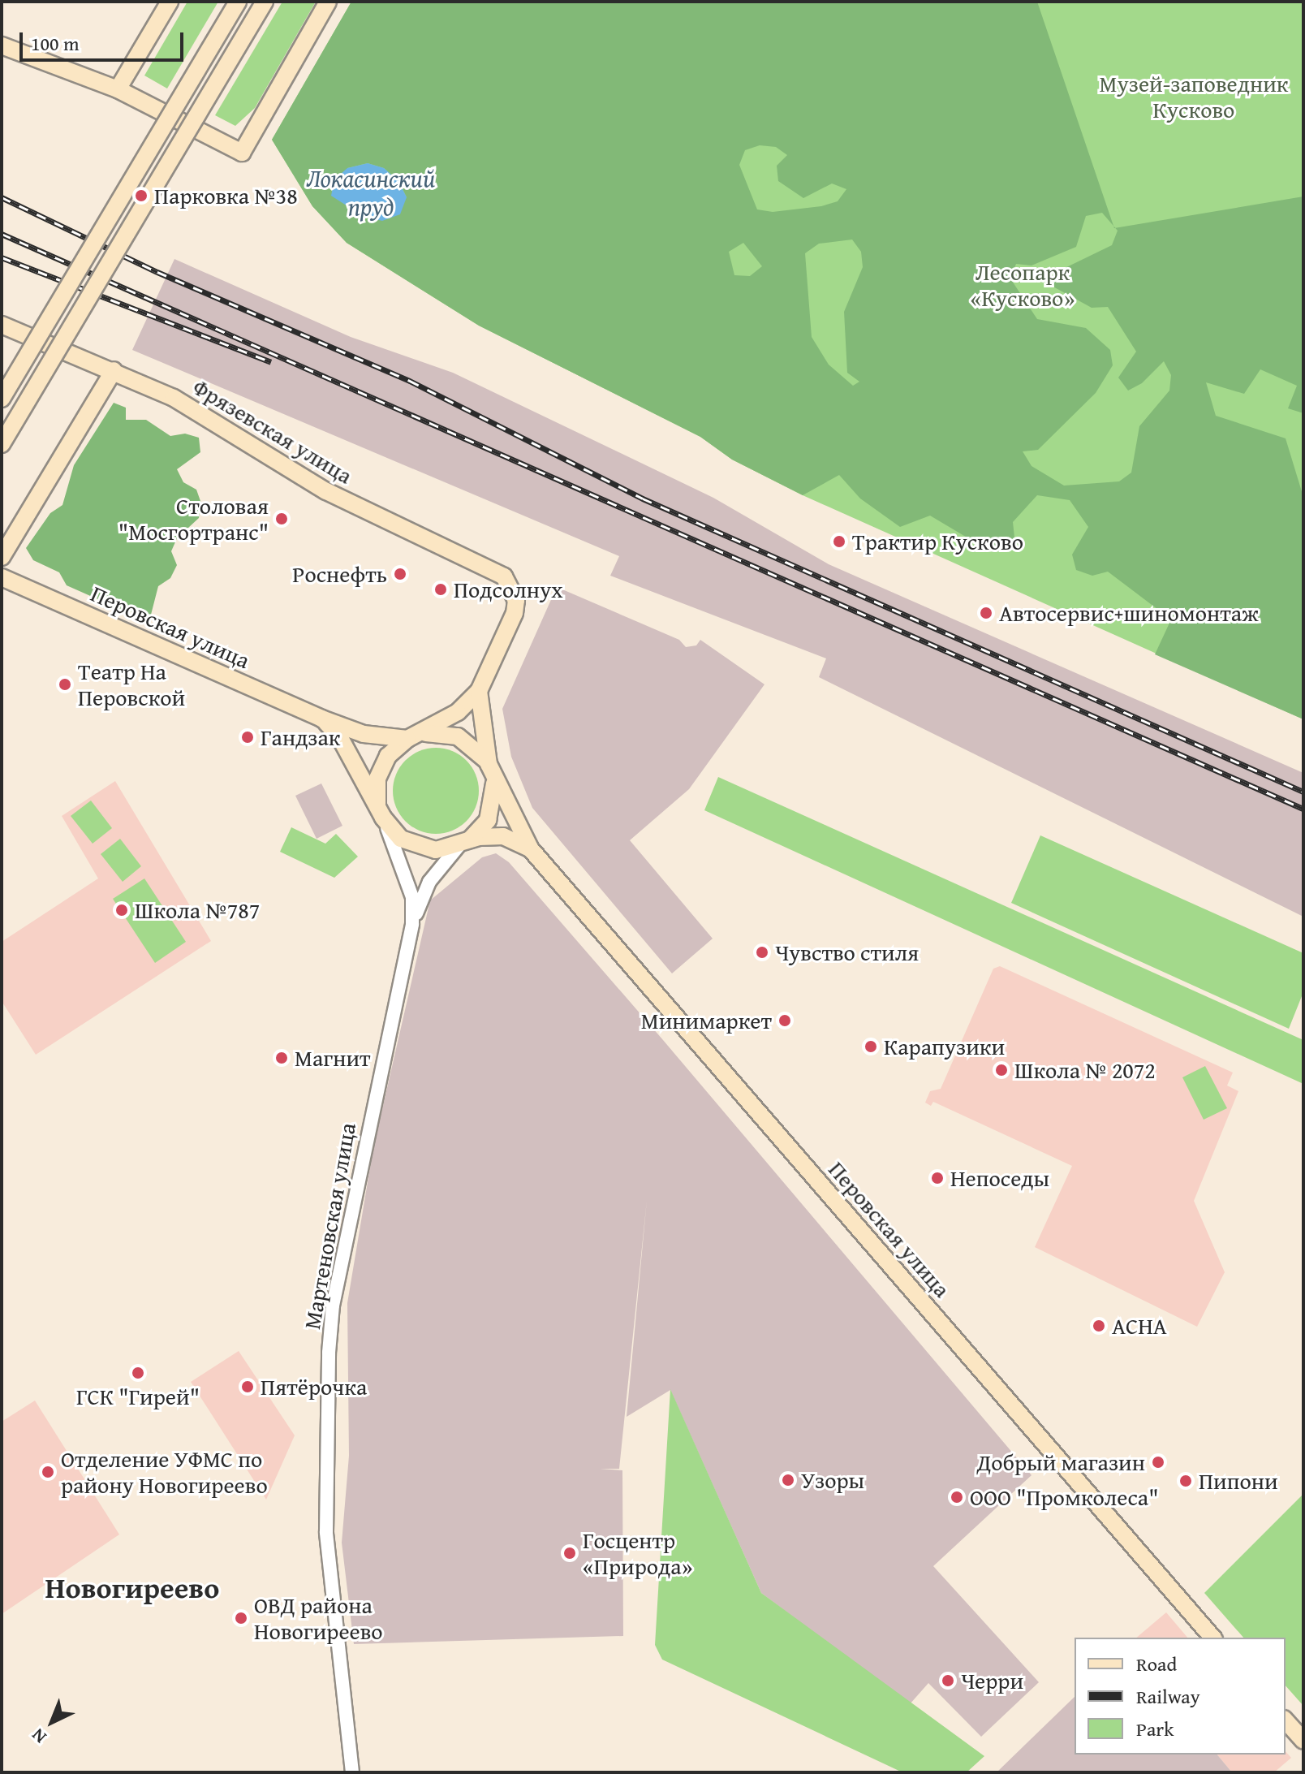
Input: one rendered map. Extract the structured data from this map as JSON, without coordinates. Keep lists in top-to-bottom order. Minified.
{"streets":{"main road":["Фрязевская улица","Перовская улица"],"street":["Мартеновская улица"]},"districts":["Новогиреево"],"water":["Локасинский пруд"],"parks":["Музей-заповедник Кусково","Лесопарк «Кусково»"],"places":["Парковка №38","Столовая \"Мосгортранс\"","Трактир Кусково","Роснефть","Подсолнух","Автосервис+шиномонтаж","Театр На Перовской","Гандзак","Школа №787","Чувство стиля","Минимаркет","Карапузики","Магнит","Школа № 2072","Непоседы","АСНА","ГСК \"Гирей\"","Пятёрочка","Добрый магазин","Отделение УФМС по району Новогиреево","Узоры","Пипони","ООО \"Промколеса\"","Госцентр «Природа»","ОВД района Новогиреево","Черри"],"legend":["Road","Railway","Park"],"scale_bar":"100 m","north":"bottom left"}
